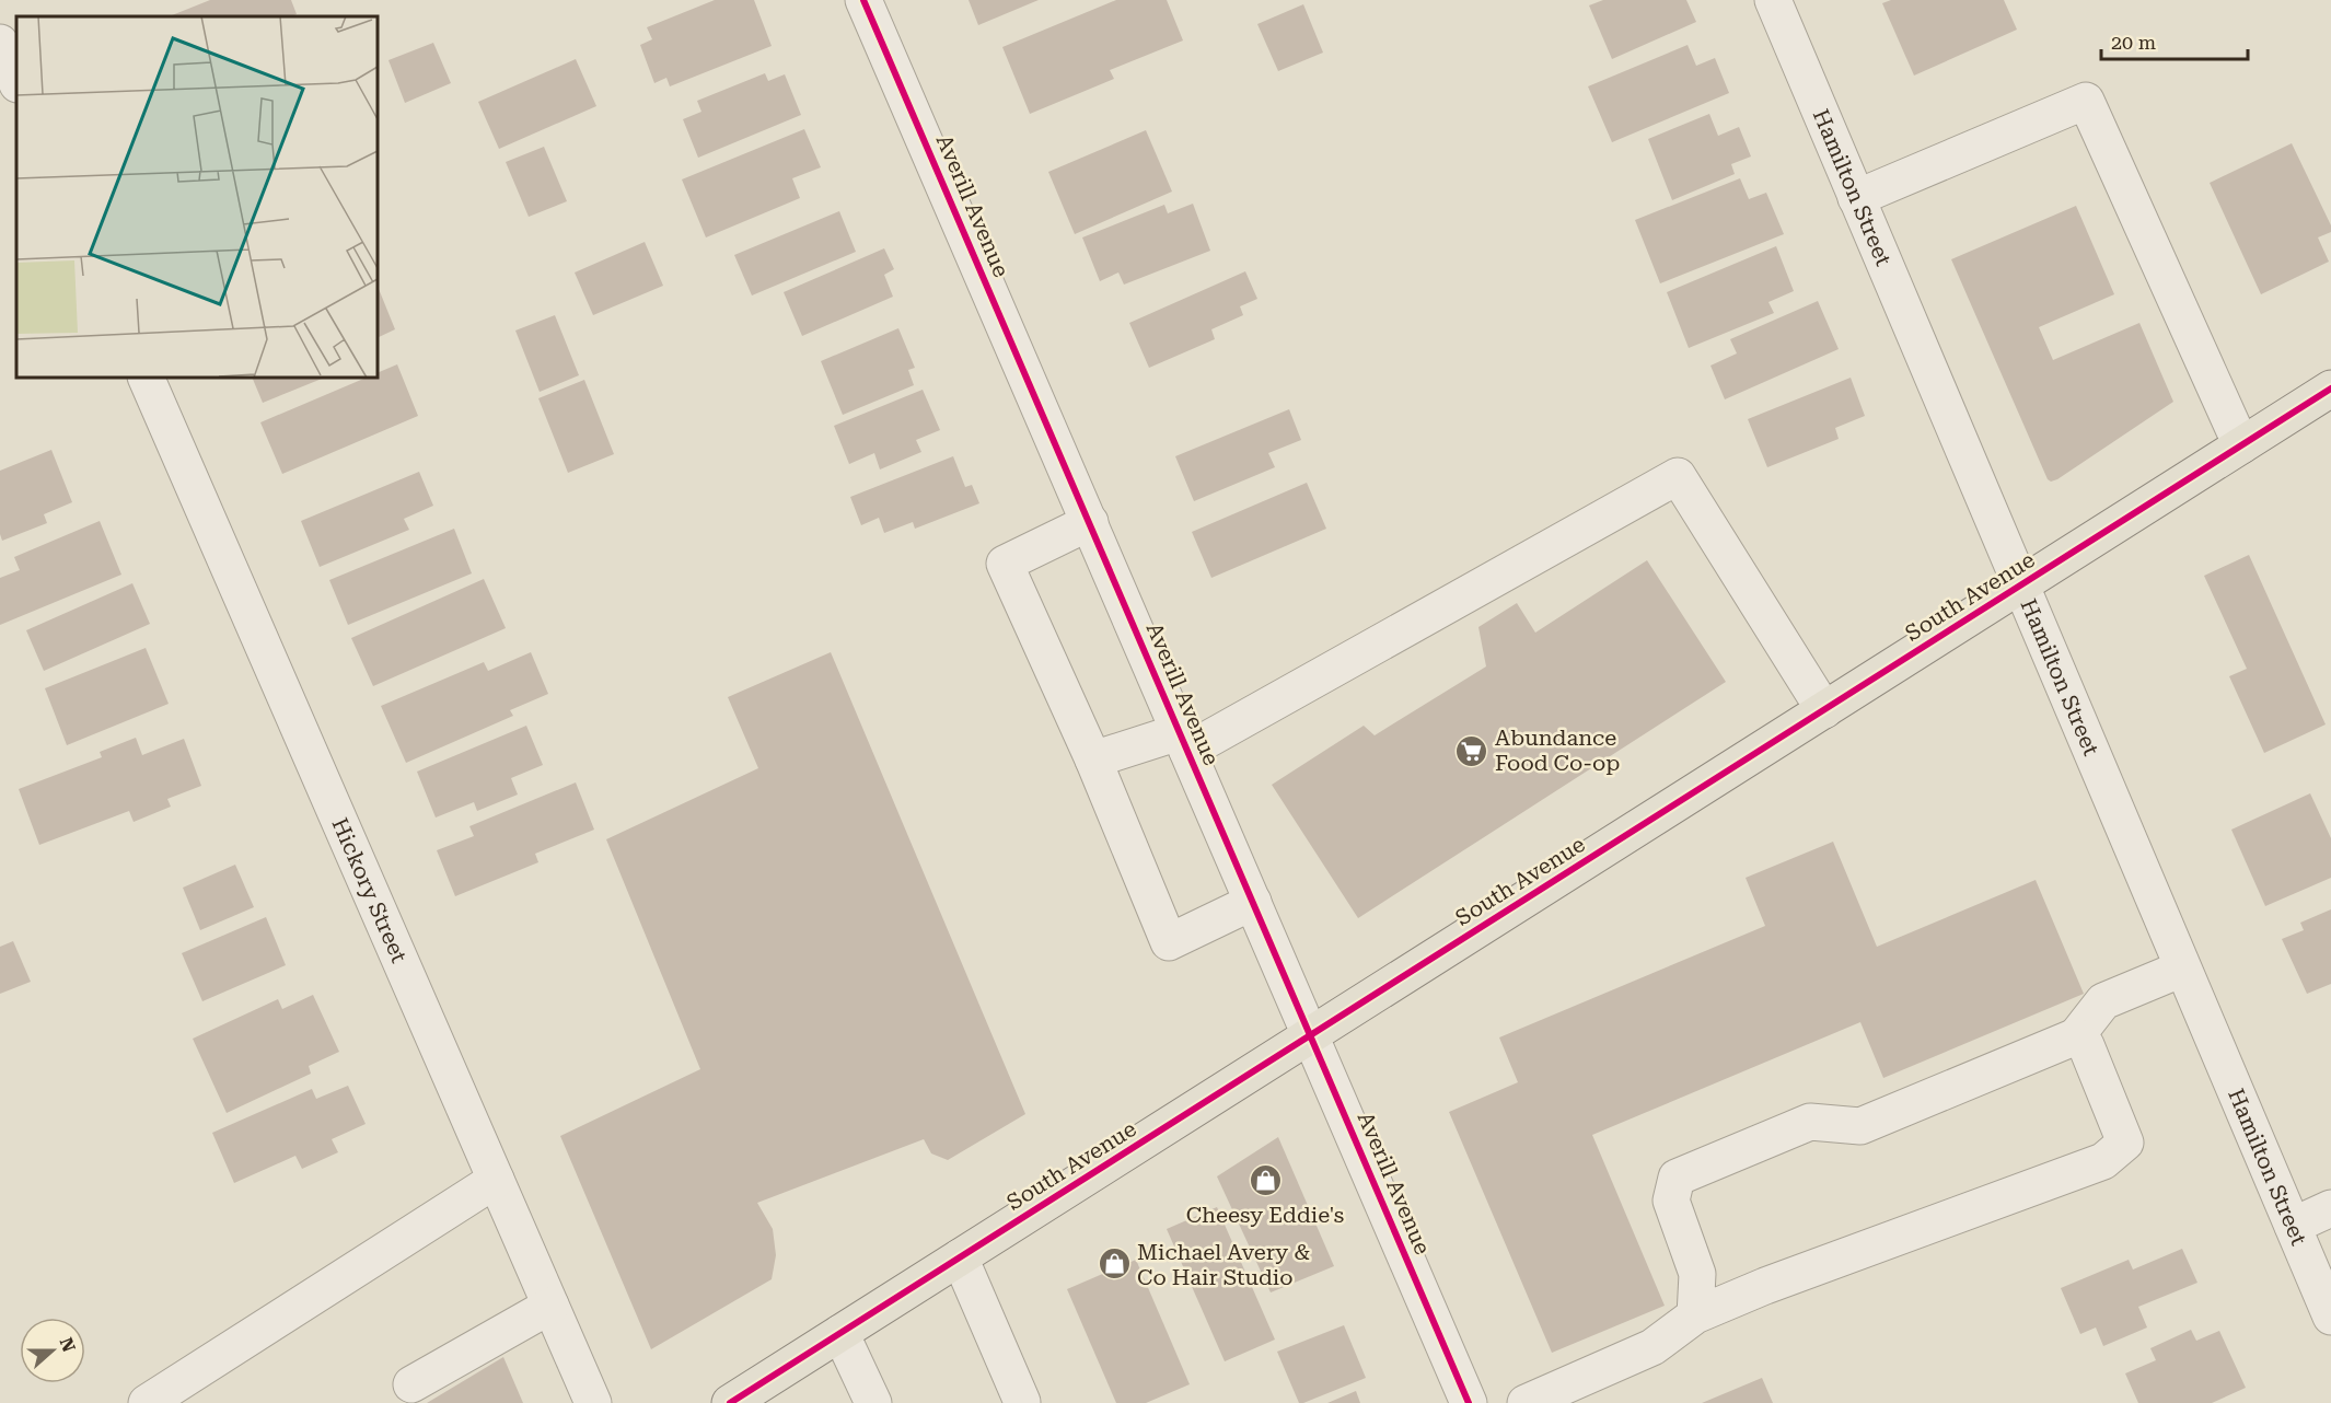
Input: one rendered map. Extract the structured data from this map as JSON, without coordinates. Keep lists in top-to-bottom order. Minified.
{"streets":{"main road":["South Avenue"],"street":["Hamilton Street","Averill Avenue","Hickory Street"]},"crossings":[["Hamilton Street","South Avenue"],["Averill Avenue","South Avenue"]],"places":{"supermarket":["Abundance Food Co-op"],"shop":["Cheesy Eddie's","Michael Avery & Co Hair Studio"]},"scale_bar":"20 m","north":"right"}
